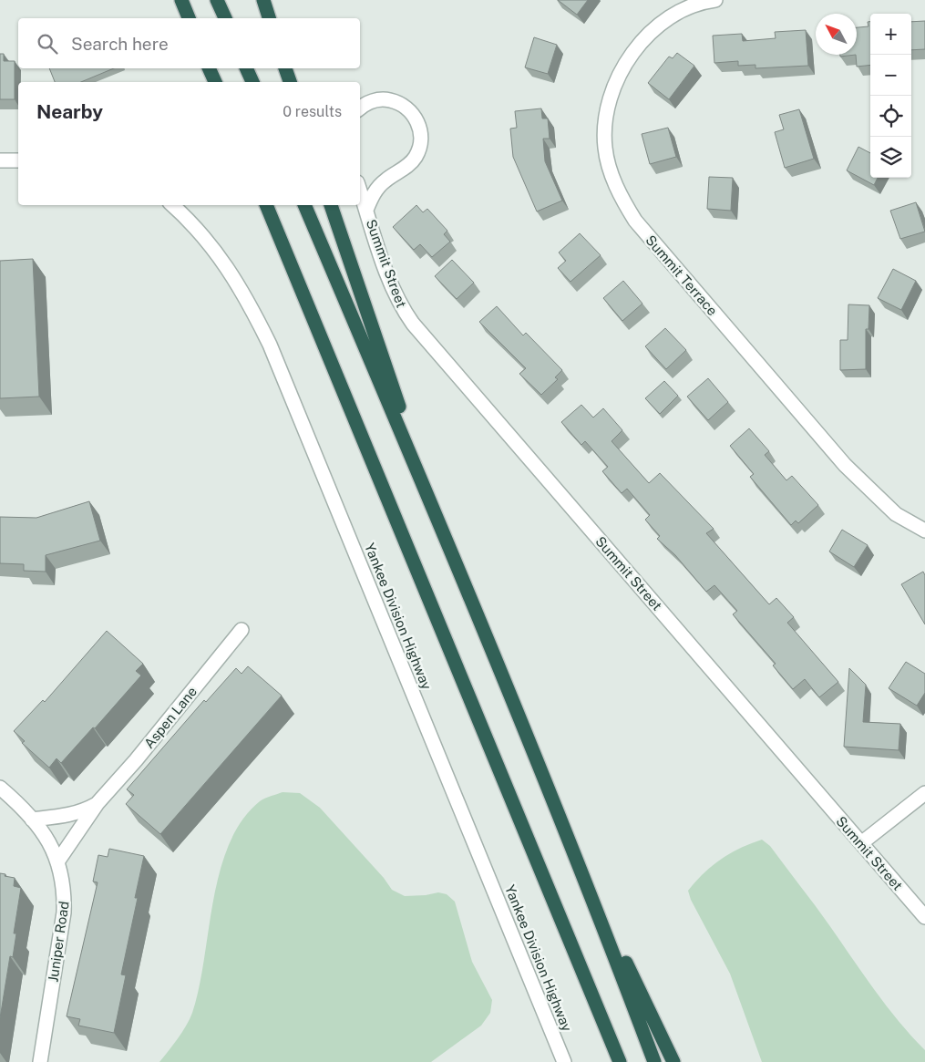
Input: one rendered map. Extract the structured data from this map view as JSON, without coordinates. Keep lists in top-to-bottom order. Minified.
{"streets":{"street":["Summit Street","Summit Terrace","Yankee Division Highway","Aspen Lane","Juniper Road"]},"crossings":[["Aspen Lane","Juniper Road"]],"north":"top left","page":{"map_buttons":["+","−"],"search":"Search here","heading":["Nearby","0 results"]}}
